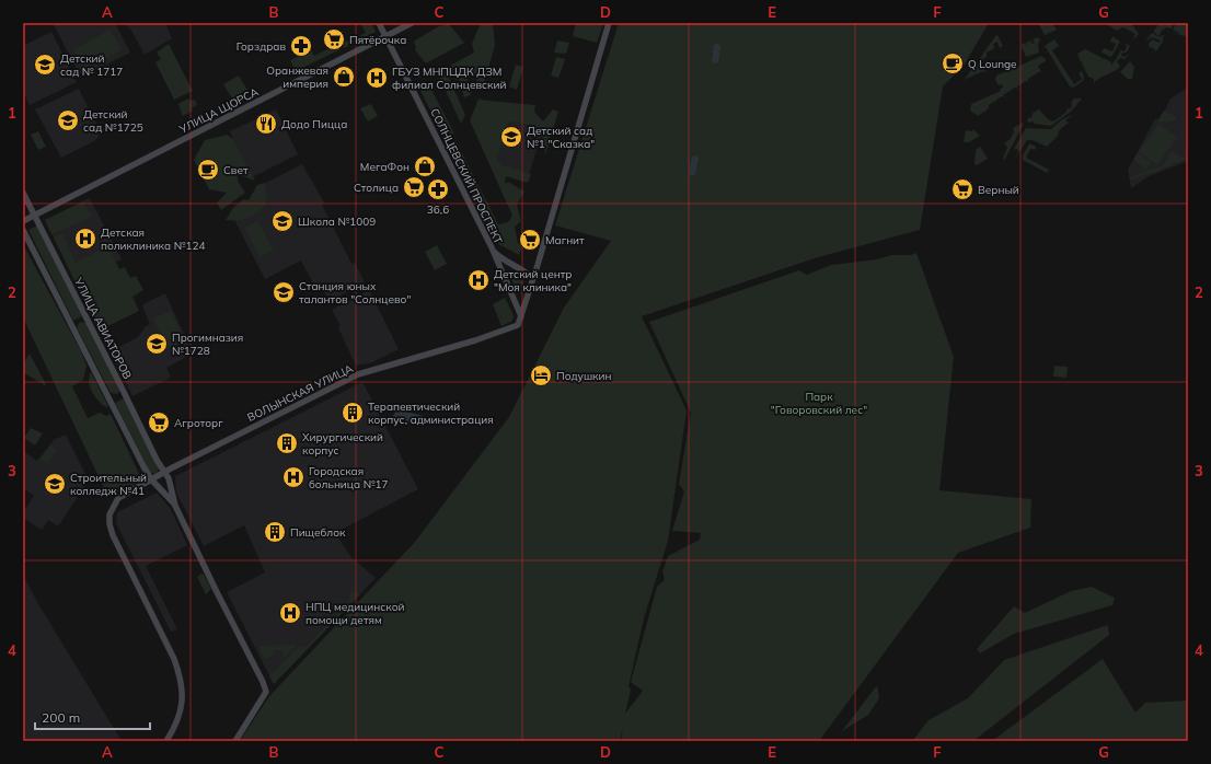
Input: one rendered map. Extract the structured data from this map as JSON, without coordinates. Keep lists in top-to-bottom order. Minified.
{"streets":{"street":["УЛИЦА ЩОРСА","СОЛНЦЕВСКИЙ ПРОСПЕКТ","УЛИЦА АВИАТОРОВ","ВОЛЫНСКАЯ УЛИЦА"]},"crossings":[["УЛИЦА ЩОРСА","СОЛНЦЕВСКИЙ ПРОСПЕКТ"],["УЛИЦА ЩОРСА","УЛИЦА АВИАТОРОВ"],["СОЛНЦЕВСКИЙ ПРОСПЕКТ","ВОЛЫНСКАЯ УЛИЦА"],["УЛИЦА АВИАТОРОВ","ВОЛЫНСКАЯ УЛИЦА"]],"parks":["Парк \"Говоровский лес\""],"places":{"supermarket":["Пятёрочка","Столица","Верный","Магнит","Агроторг"],"pharmacy":["Горздрав","36,6"],"cafe":["Q Lounge","Свет"],"school or university":["Детский сад № 1717","Детский сад №1725","Детский сад №1 \"Сказка\"","Школа №1009","Станция юных талантов \"Солнцево\"","Прогимназия №1728","Строительный колледж №41"],"shop":["Оранжевая империя","МегаФон"],"hospital":["ГБУЗ МНПЦДК ДЗМ филиал Солнцевский","Детская поликлиника №124","Детский центр \"Моя клиника\"","Городская больница №17","НПЦ медицинской помощи детям"],"restaurant":["Додо Пицца"],"hotel":["Подушкин"],"building":["Терапевтический корпус, администрация","Хирургический корпус","Пищеблок"]},"scale_bar":"200 m","grid":{"columns":["A","B","C","D","E","F","G"],"rows":["1","2","3","4"]}}
